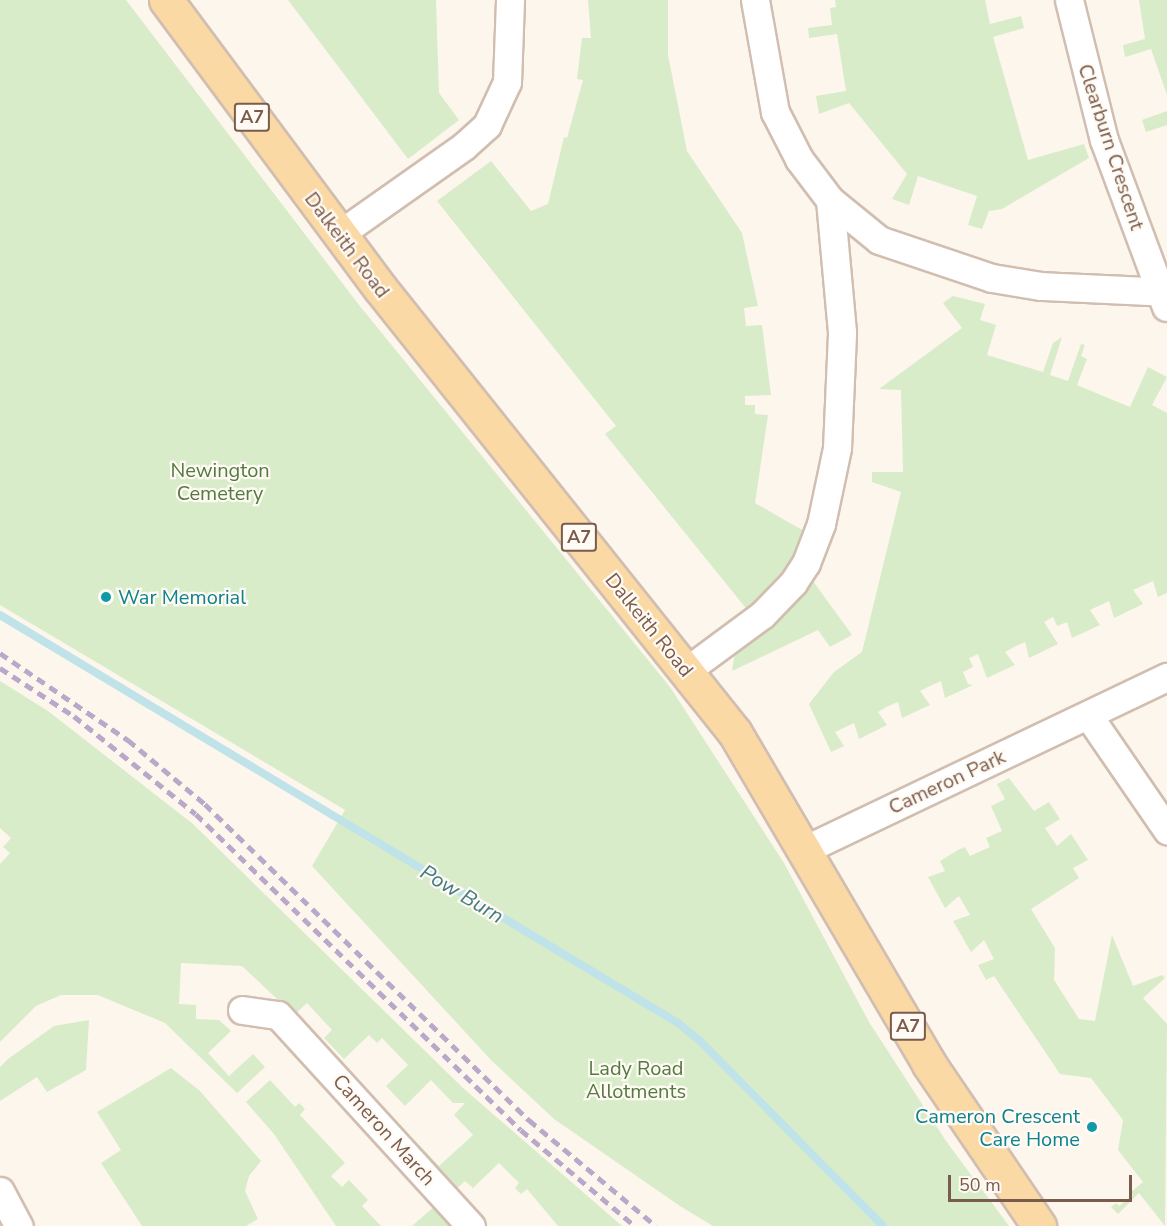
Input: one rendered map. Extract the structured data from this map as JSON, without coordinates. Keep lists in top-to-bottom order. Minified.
{"streets":{"main road":["A7","Dalkeith Road"],"street":["Clearburn Crescent","Cameron Park","Cameron March"]},"crossings":[["Dalkeith Road","Cameron Park"]],"water":["Pow Burn"],"parks":["Newington Cemetery","Lady Road Allotments"],"places":["War Memorial","Cameron Crescent Care Home"],"scale_bar":"50 m"}
